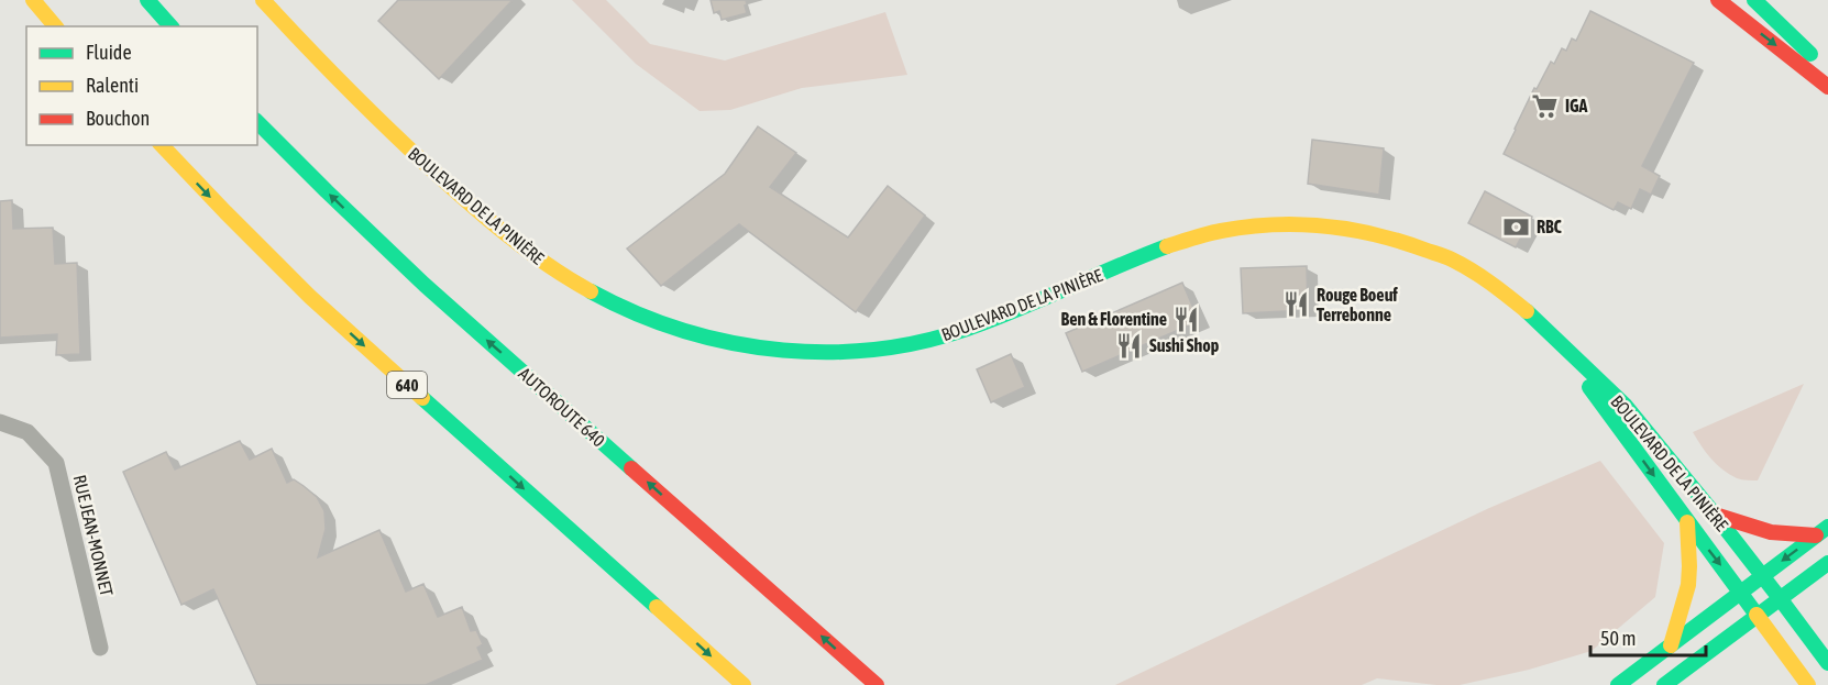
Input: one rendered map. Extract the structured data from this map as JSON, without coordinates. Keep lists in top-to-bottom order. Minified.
{"streets":{"main road":["BOULEVARD DE LA PINIÈRE","640","AUTOROUTE 640"],"street":["RUE JEAN-MONNET"]},"places":{"supermarket":["IGA"],"bank":["RBC"],"restaurant":["Rouge Boeuf Terrebonne","Ben & Florentine","Sushi Shop"]},"legend":["Fluide","Ralenti","Bouchon"],"scale_bar":"50 m"}
